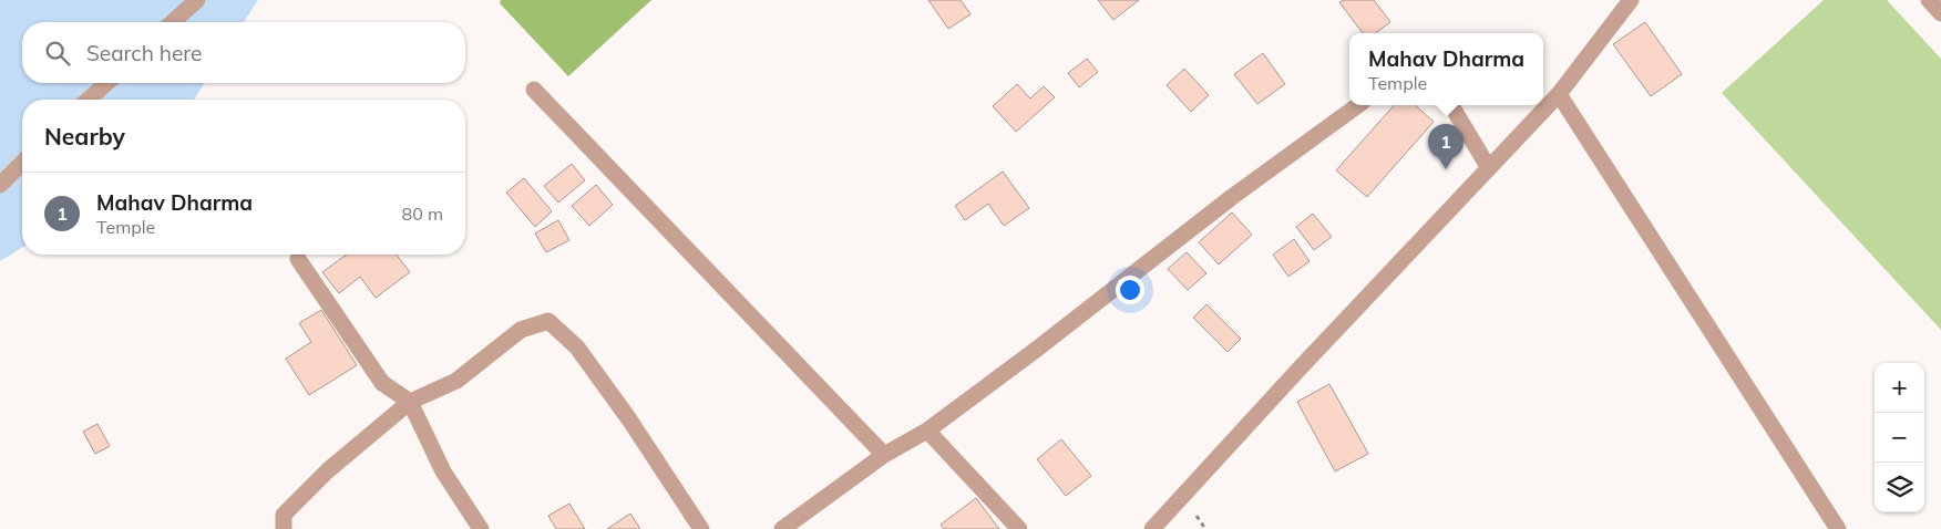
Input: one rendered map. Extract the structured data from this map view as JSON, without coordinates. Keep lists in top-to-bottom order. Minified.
{"page":{"search":"Search here","popup":["Mahav Dharma","Temple"],"heading":"Nearby","pins":"1","list":[{"mark":"1","name":"Mahav Dharma","note":"Temple","value":"80 m"}],"map_buttons":["+","−"]}}
